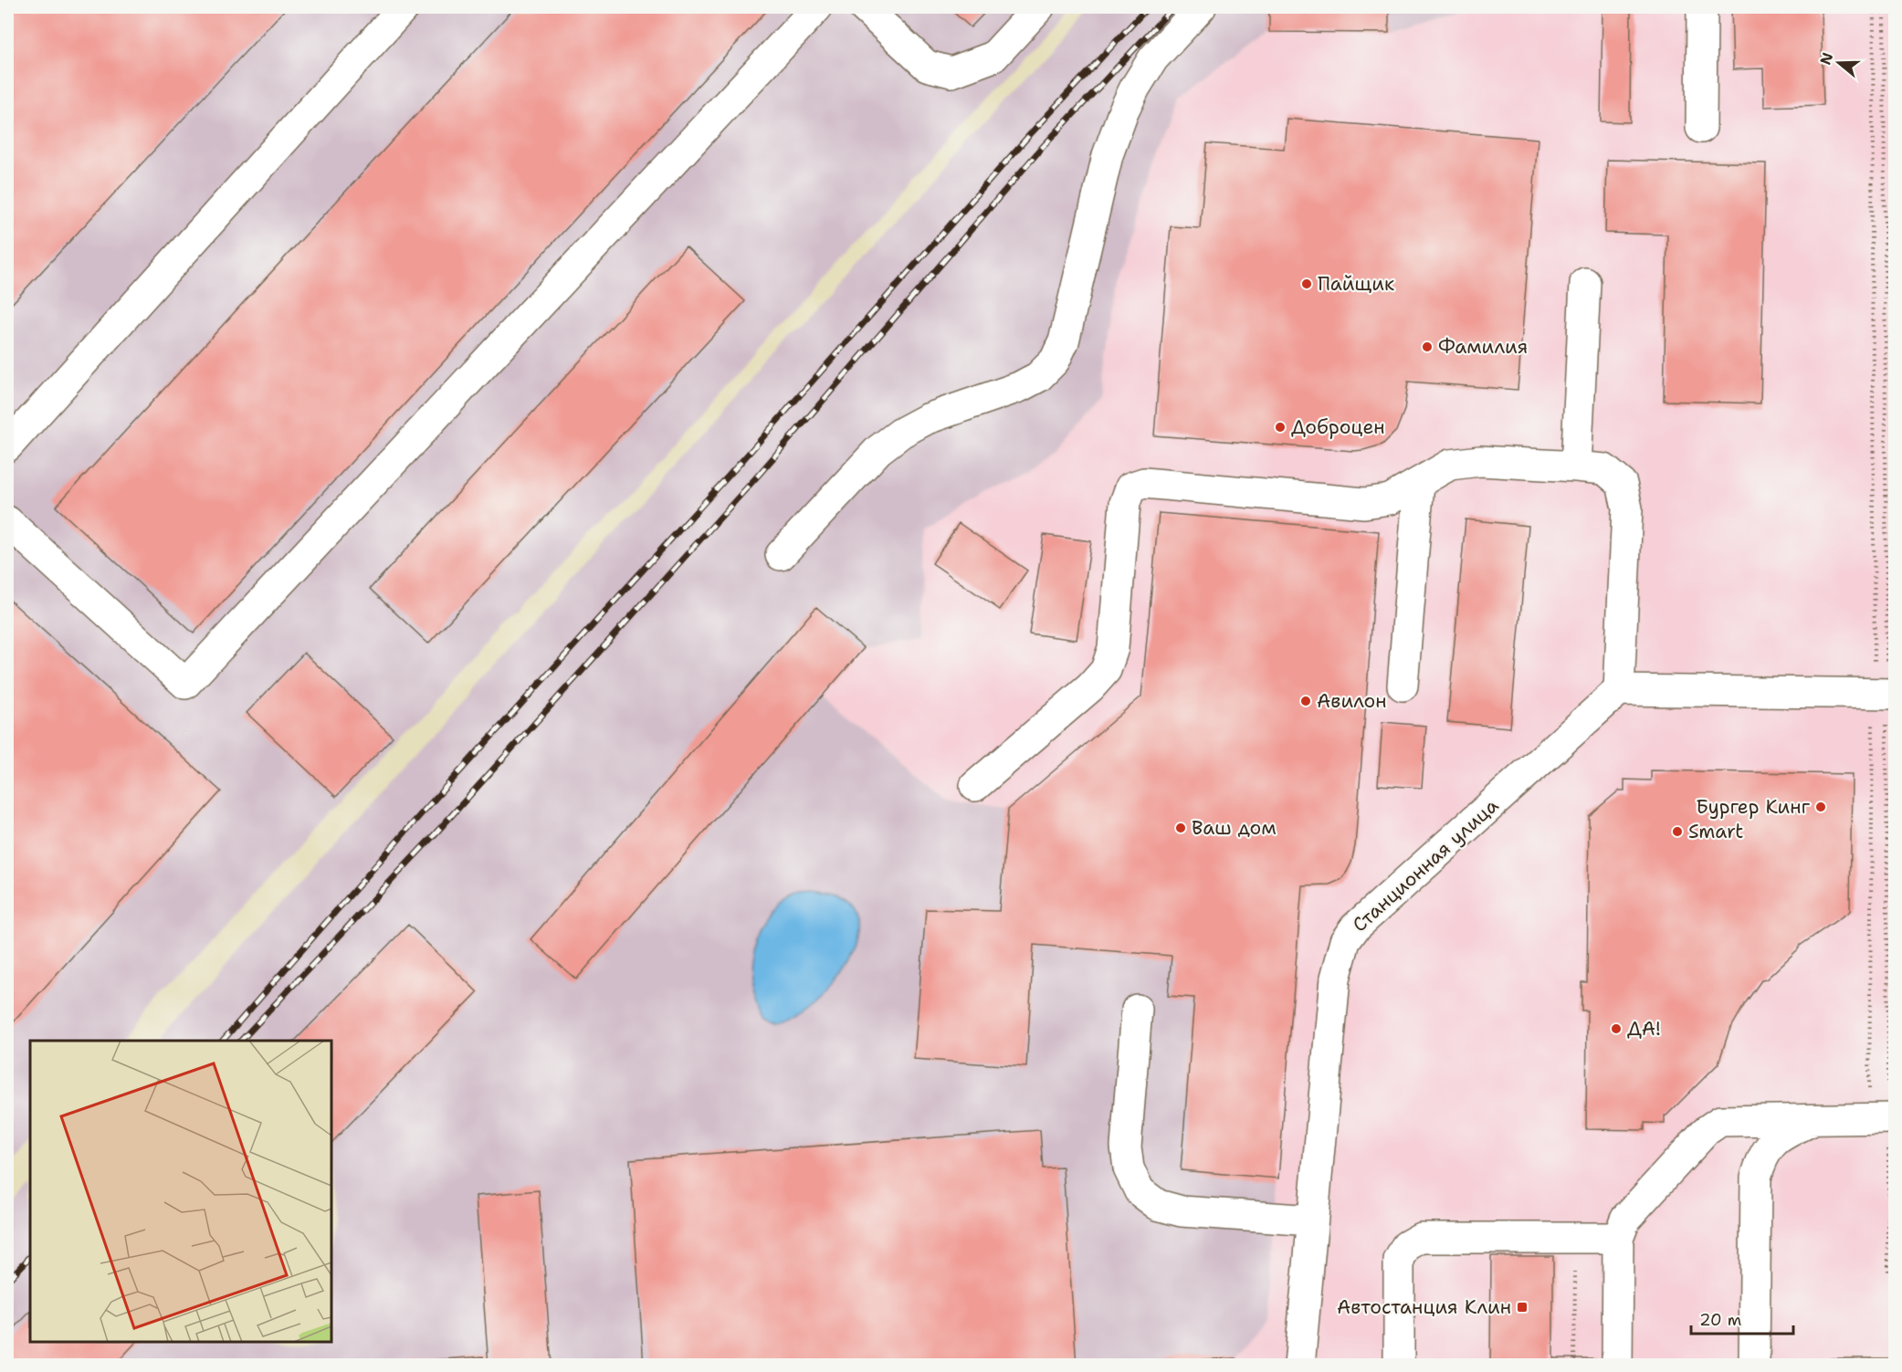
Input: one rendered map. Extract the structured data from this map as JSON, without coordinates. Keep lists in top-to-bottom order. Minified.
{"streets":{"street":["Станционная улица"]},"places":{"other":["Пайщик","Фамилия","Доброцен","Авилон","Бургер Кинг","Ваш дом","Smart","ДА!"],"transit":["Автостанция Клин"]},"scale_bar":"20 m","north":"left"}
